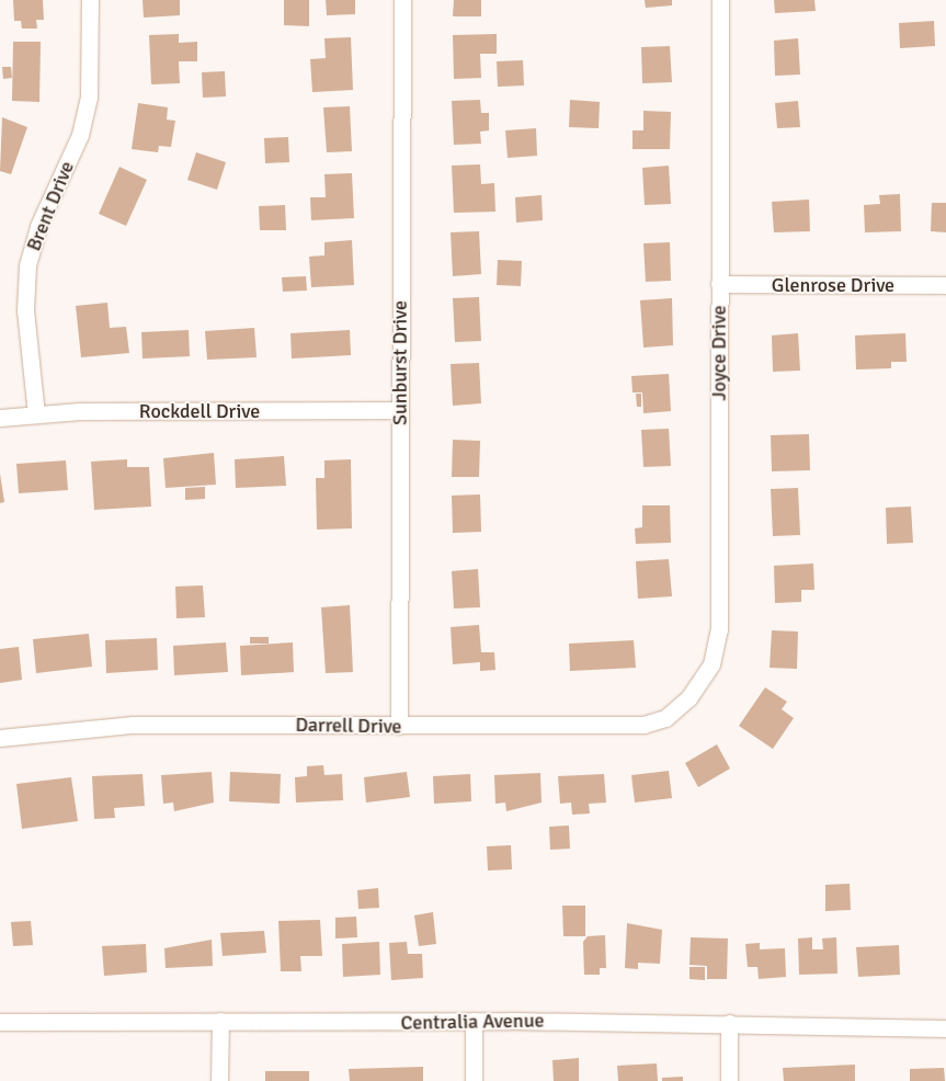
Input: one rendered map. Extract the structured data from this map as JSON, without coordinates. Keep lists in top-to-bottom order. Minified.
{"streets":{"street":["Brent Drive","Glenrose Drive","Joyce Drive","Sunburst Drive","Rockdell Drive","Darrell Drive","Centralia Avenue"]},"crossings":[["Brent Drive","Rockdell Drive"],["Glenrose Drive","Joyce Drive"],["Joyce Drive","Darrell Drive"],["Sunburst Drive","Rockdell Drive"],["Sunburst Drive","Darrell Drive"]]}
